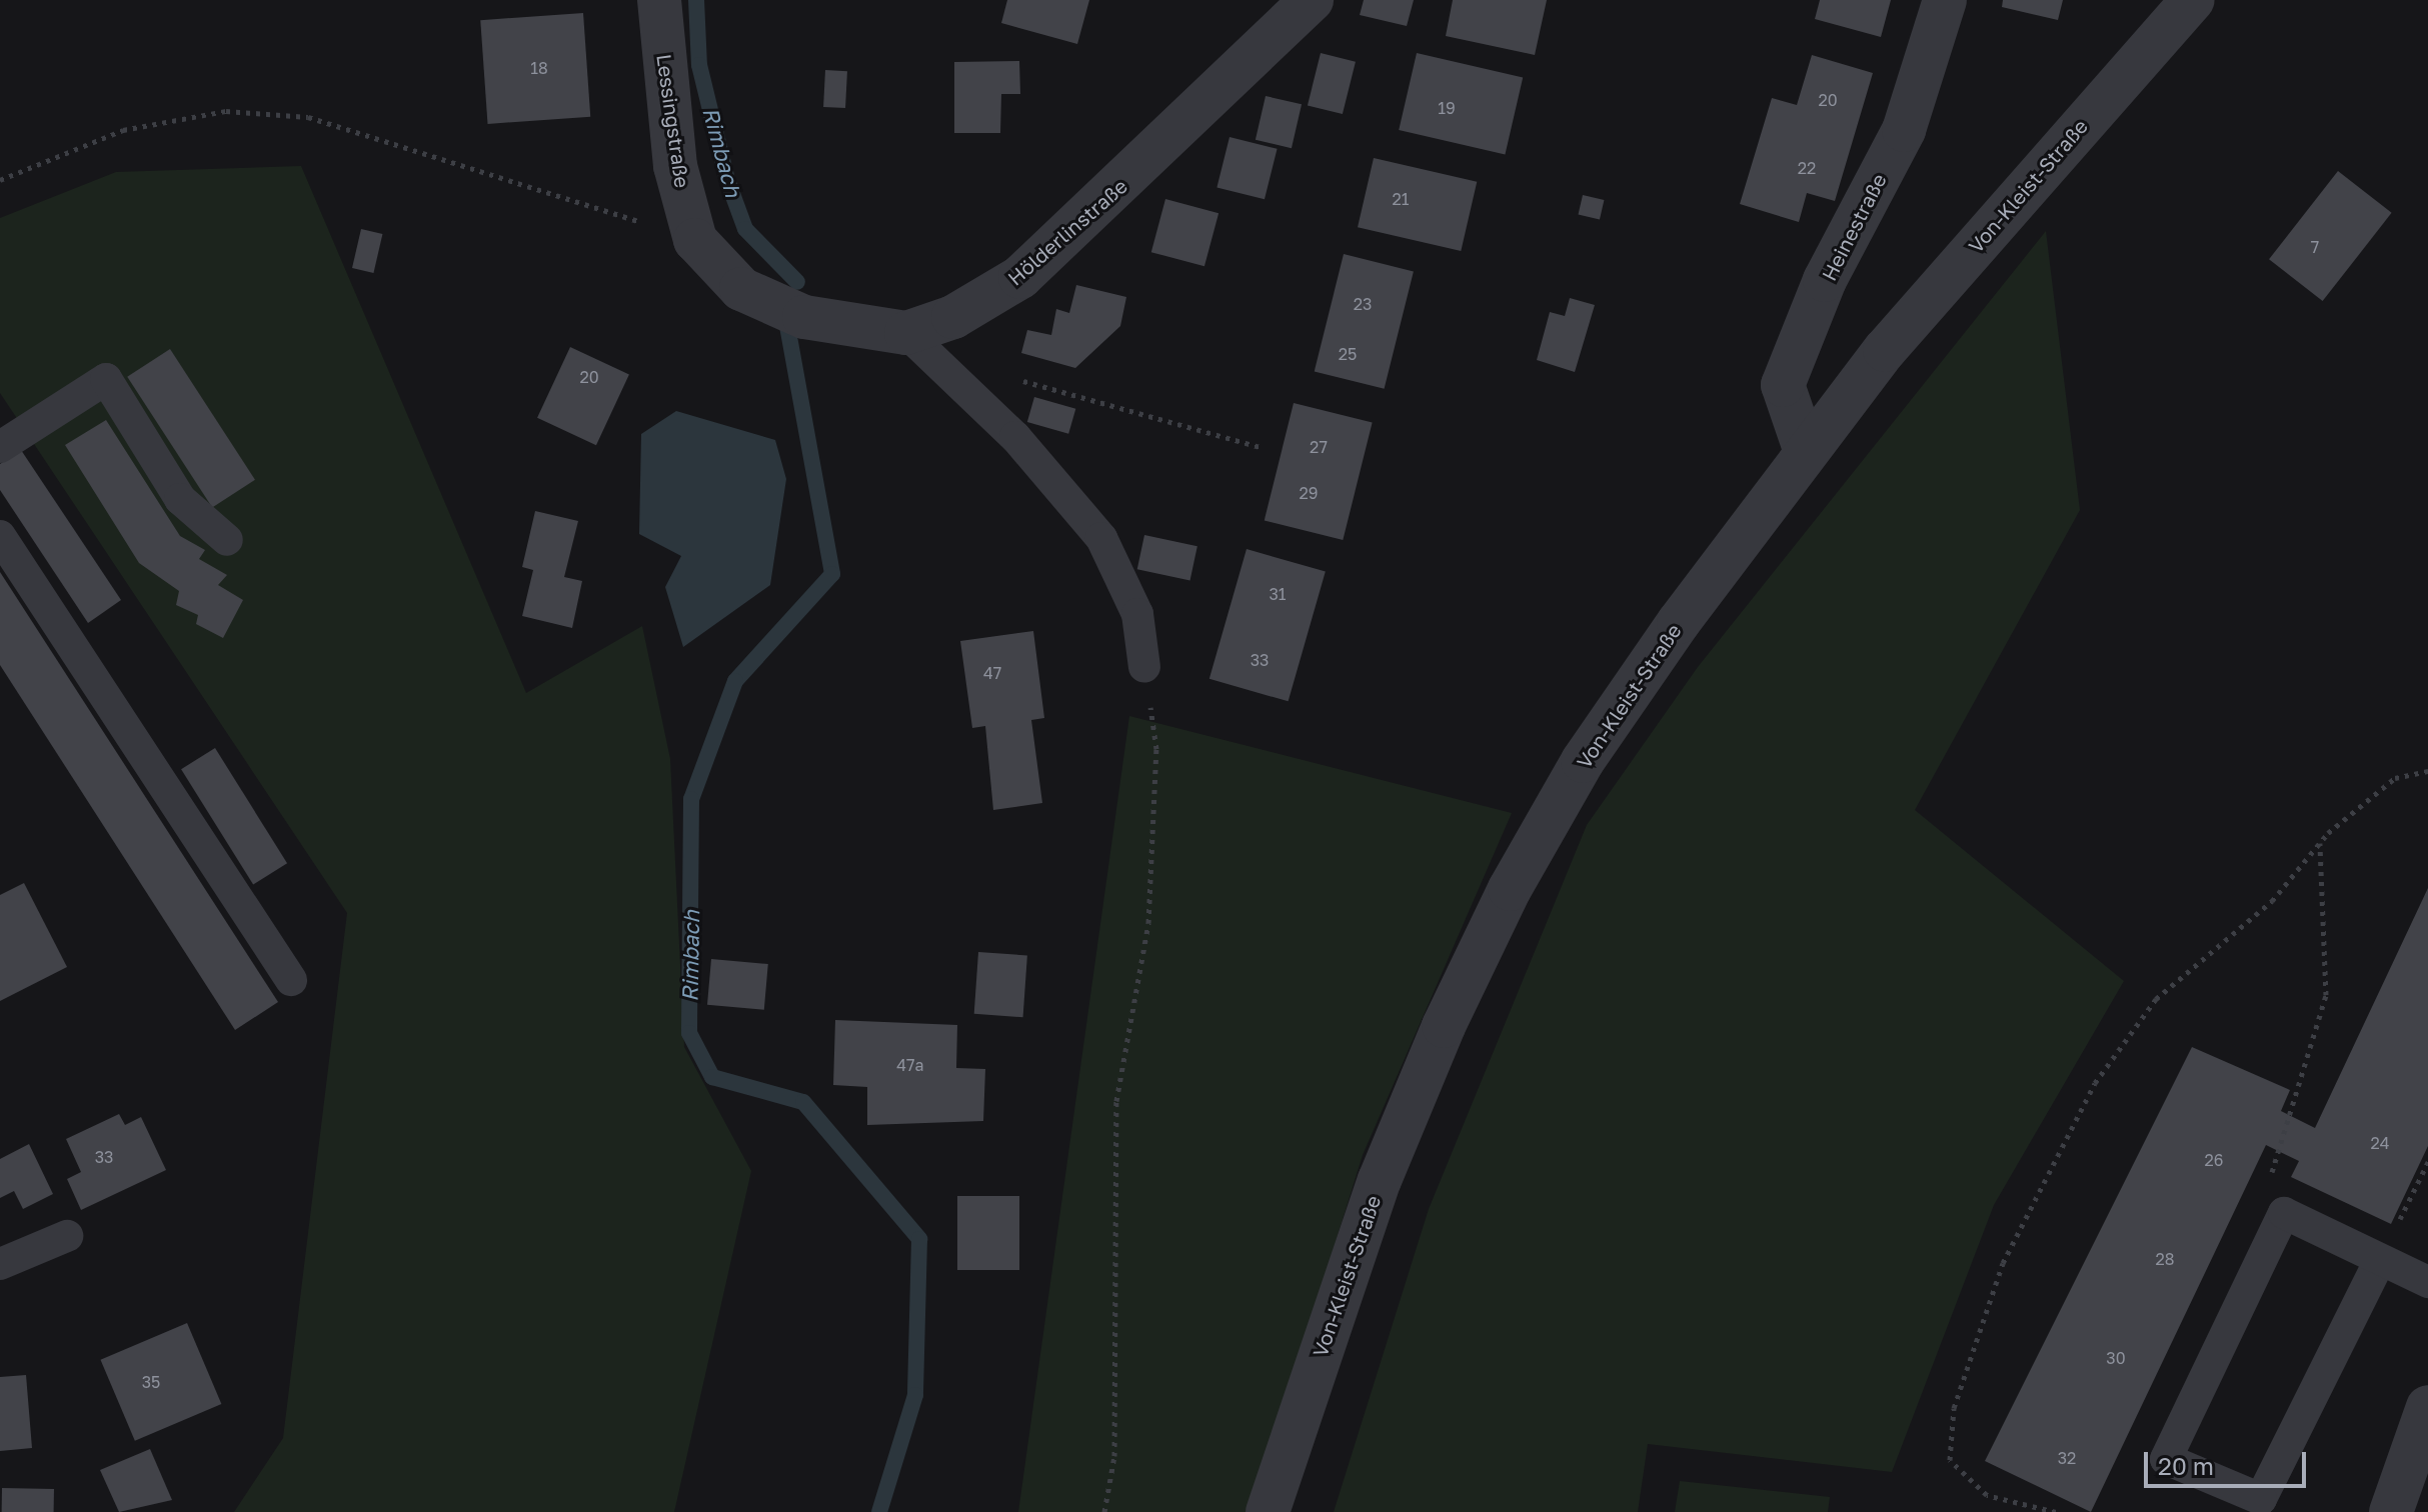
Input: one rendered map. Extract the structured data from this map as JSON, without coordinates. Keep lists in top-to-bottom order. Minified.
{"streets":{"street":["Lessingstraße","Von-Kleist-Straße","Heinestraße","Hölderlinstraße"]},"crossings":[["Lessingstraße","Hölderlinstraße"],["Von-Kleist-Straße","Heinestraße"]],"water":["Rimbach"],"house_numbers":["18","20","19","22","21","7","23","25","20","27","29","31","33","47","47a","24","33","26","28","30","35","32"],"scale_bar":"20 m"}
